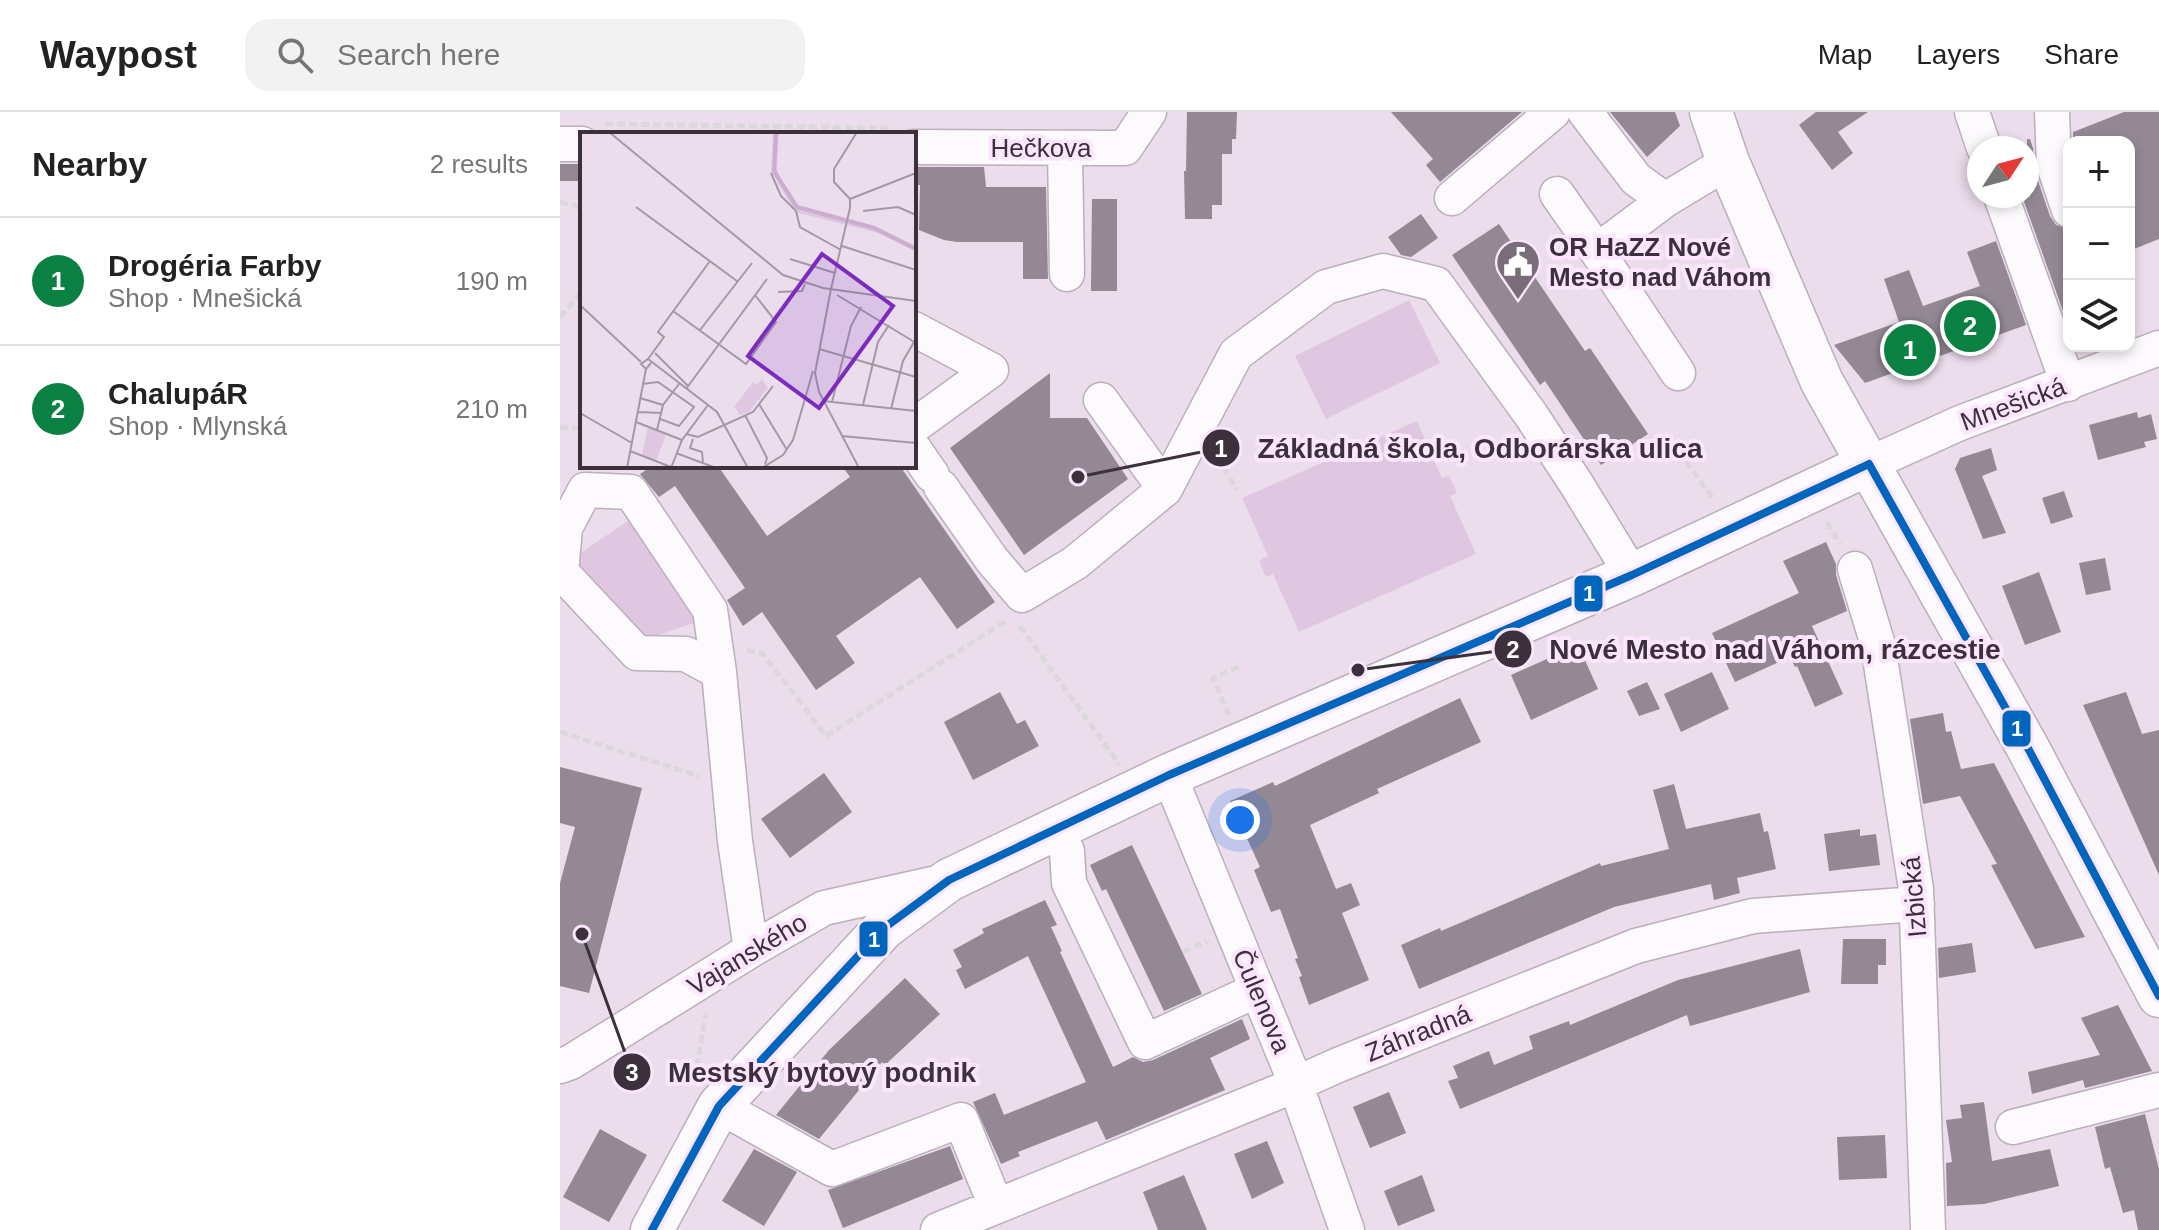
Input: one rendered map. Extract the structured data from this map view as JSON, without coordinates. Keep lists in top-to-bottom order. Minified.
{"streets":{"street":["Hečkova","Mnešická","Izbická","Vajanského","Čulenova","Záhradná"]},"crossings":[["Izbická","Záhradná"],["Čulenova","Záhradná"]],"places":{"public building":["OR HaZZ Nové Mesto nad Váhom"],"other":["Základná škola, Odborárska ulica","Nové Mesto nad Váhom, rázcestie","Mestský bytový podnik"]},"lines":["transit line 1"],"north":"top right","page":{"header":"Waypost","search":"Search here","nav":["Map","Layers","Share"],"heading":["Nearby","2 results"],"map_buttons":["+","−"],"list":[{"mark":"1","name":"Drogéria Farby","note":"Shop · Mnešická","value":"190 m"},{"mark":"2","name":"ChalupáR","note":"Shop · Mlynská","value":"210 m"}],"pins":["2","1"]}}
